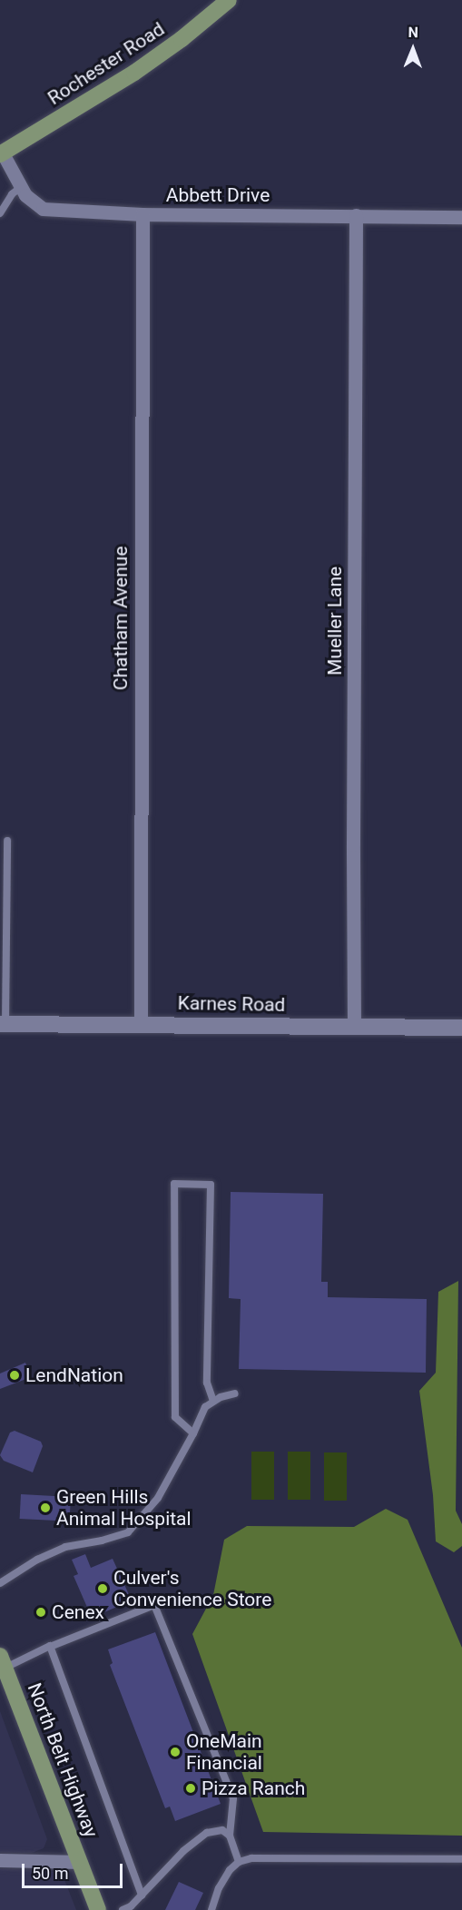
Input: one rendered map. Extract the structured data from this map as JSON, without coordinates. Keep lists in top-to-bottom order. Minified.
{"streets":{"main road":["Rochester Road","North Belt Highway"],"street":["Abbett Drive","Chatham Avenue","Mueller Lane","Karnes Road"]},"crossings":[["Rochester Road","Abbett Drive"],["Abbett Drive","Chatham Avenue"],["Abbett Drive","Mueller Lane"],["Chatham Avenue","Karnes Road"],["Mueller Lane","Karnes Road"]],"places":["LendNation","Green Hills Animal Hospital","Culver's Convenience Store","Cenex","OneMain Financial","Pizza Ranch"],"scale_bar":"50 m","north":"top"}
